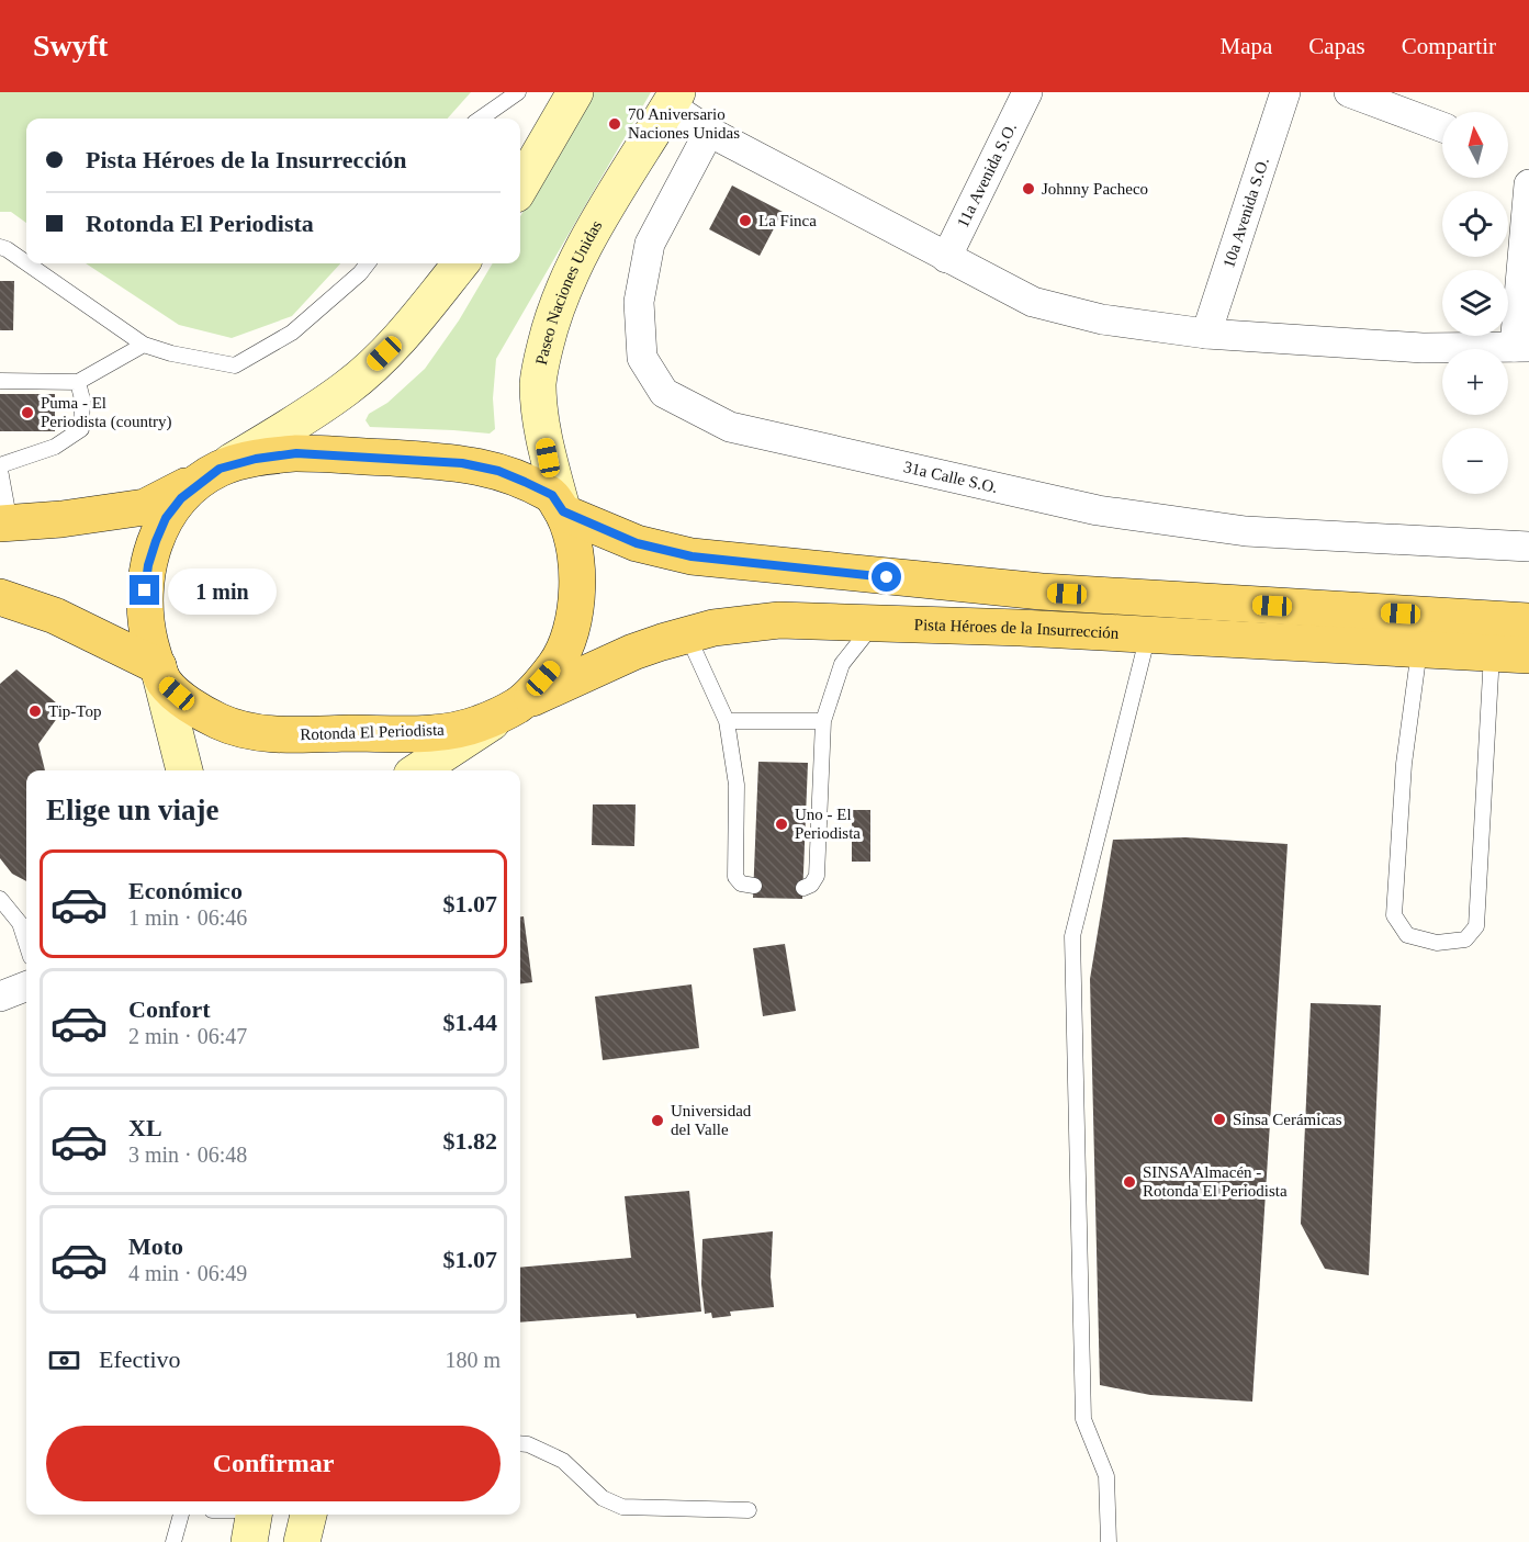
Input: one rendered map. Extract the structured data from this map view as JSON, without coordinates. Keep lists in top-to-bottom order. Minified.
{"streets":{"main road":["Paseo Naciones Unidas","Pista Héroes de la Insurrección","Rotonda El Periodista"],"street":["11a Avenida S.O.","10a Avenida S.O.","31a Calle S.O."]},"crossings":[["Paseo Naciones Unidas","Rotonda El Periodista"],["Pista Héroes de la Insurrección","Rotonda El Periodista"]],"places":["70 Aniversario Naciones Unidas","Johnny Pacheco","La Finca","Puma - El Periodista (country)","Tip-Top","Uno - El Periodista","Sinsa Cerámicas","Universidad del Valle","SINSA Almacén - Rotonda El Periodista"],"north":"top","page":{"header":"Swyft","nav":["Mapa","Capas","Compartir"],"map_buttons":["+","−"],"banner":["Pista Héroes de la Insurrección","Rotonda El Periodista"],"bubble":"1 min","heading":"Elige un viaje","list":[{"name":"Económico","note":"1 min · 06:46","value":"$1.07"},{"name":"Confort","note":"2 min · 06:47","value":"$1.44"},{"name":"XL","note":"3 min · 06:48","value":"$1.82"},{"name":"Moto","note":"4 min · 06:49","value":"$1.07"}],"pay":["Efectivo","180 m"],"buttons":"Confirmar"}}
